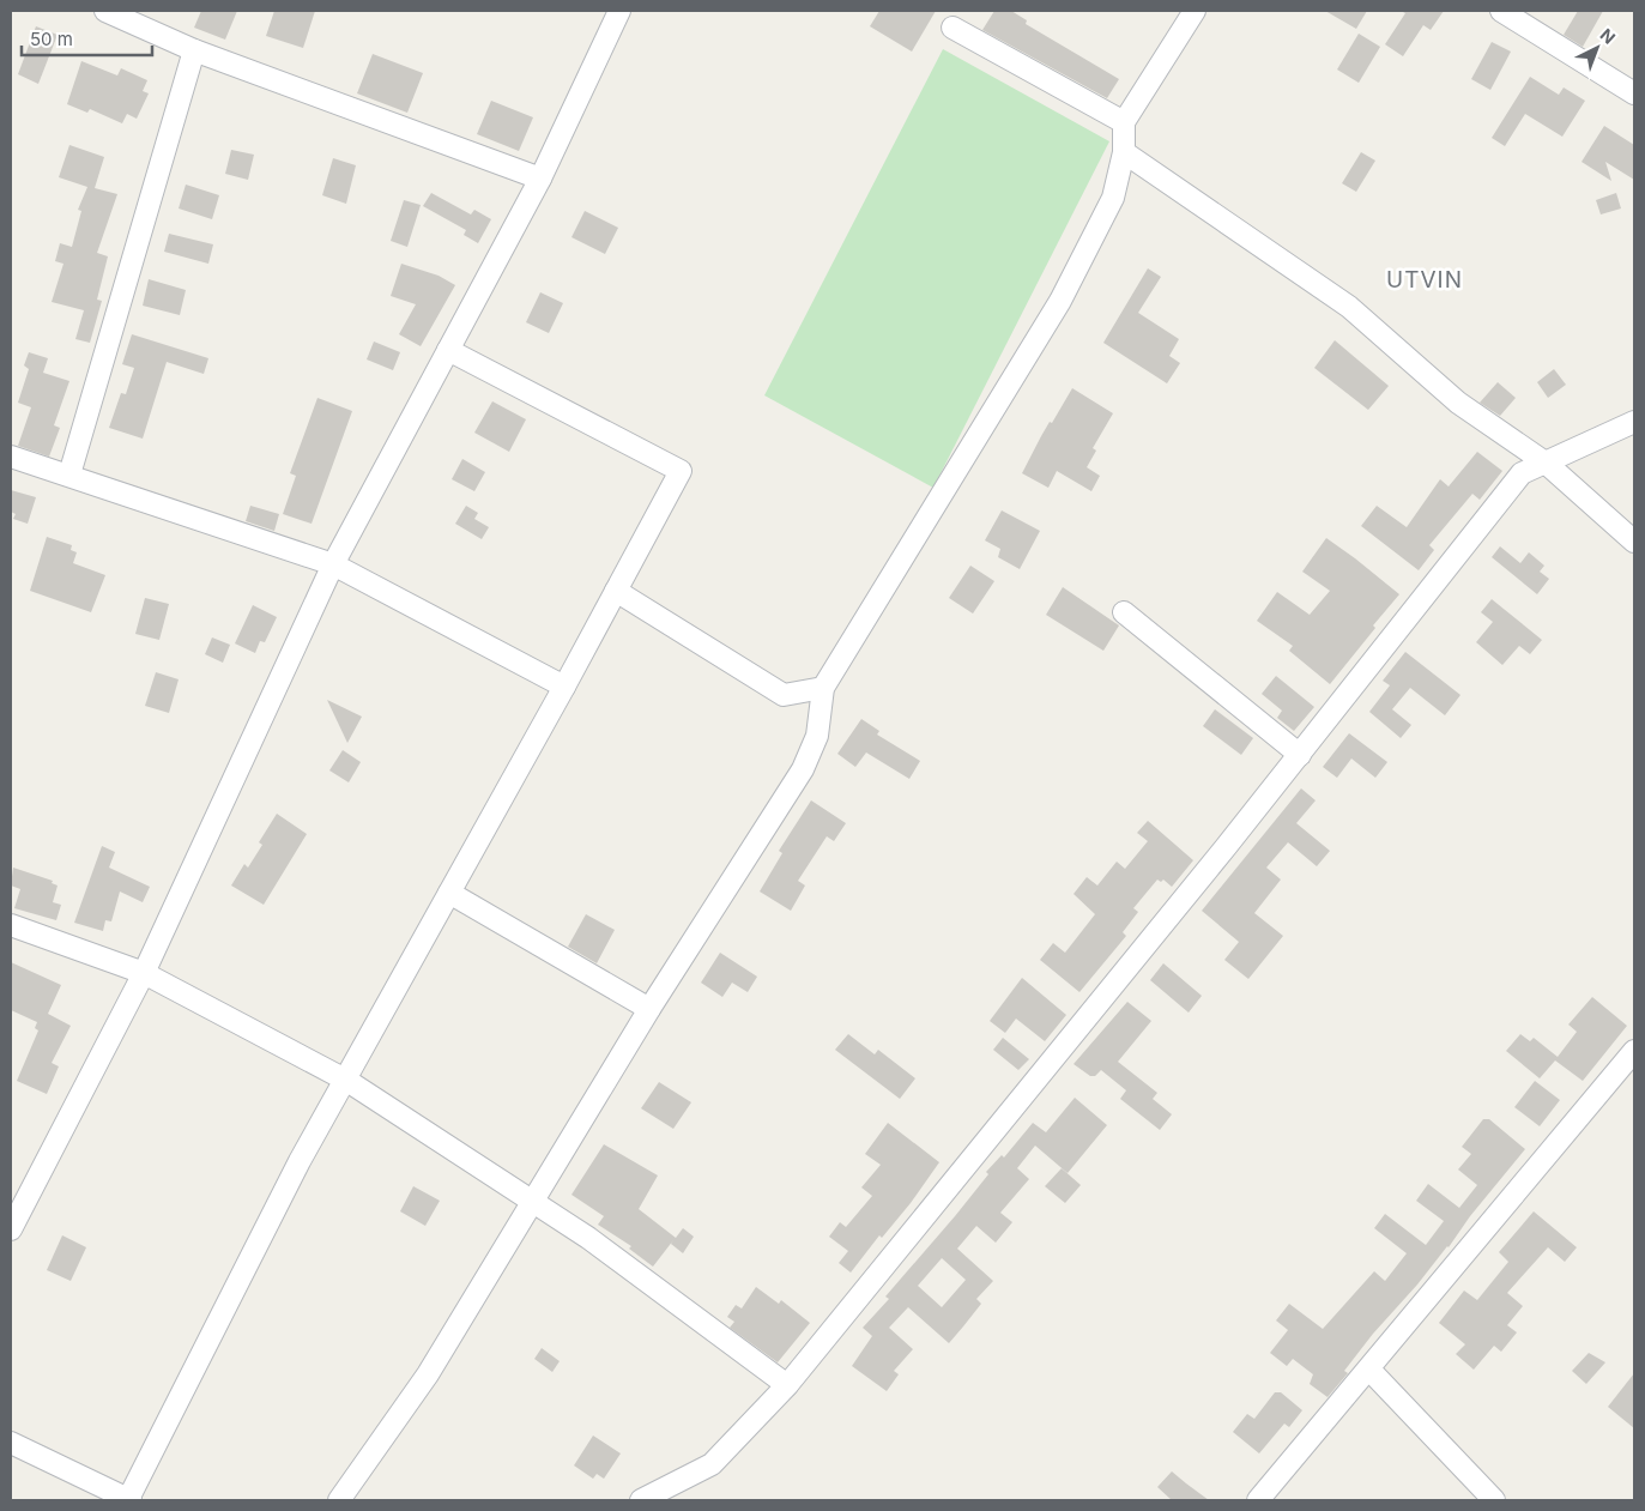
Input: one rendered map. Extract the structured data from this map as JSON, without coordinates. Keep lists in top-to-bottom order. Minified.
{"districts":["UTVIN"],"scale_bar":"50 m","north":"top right"}
